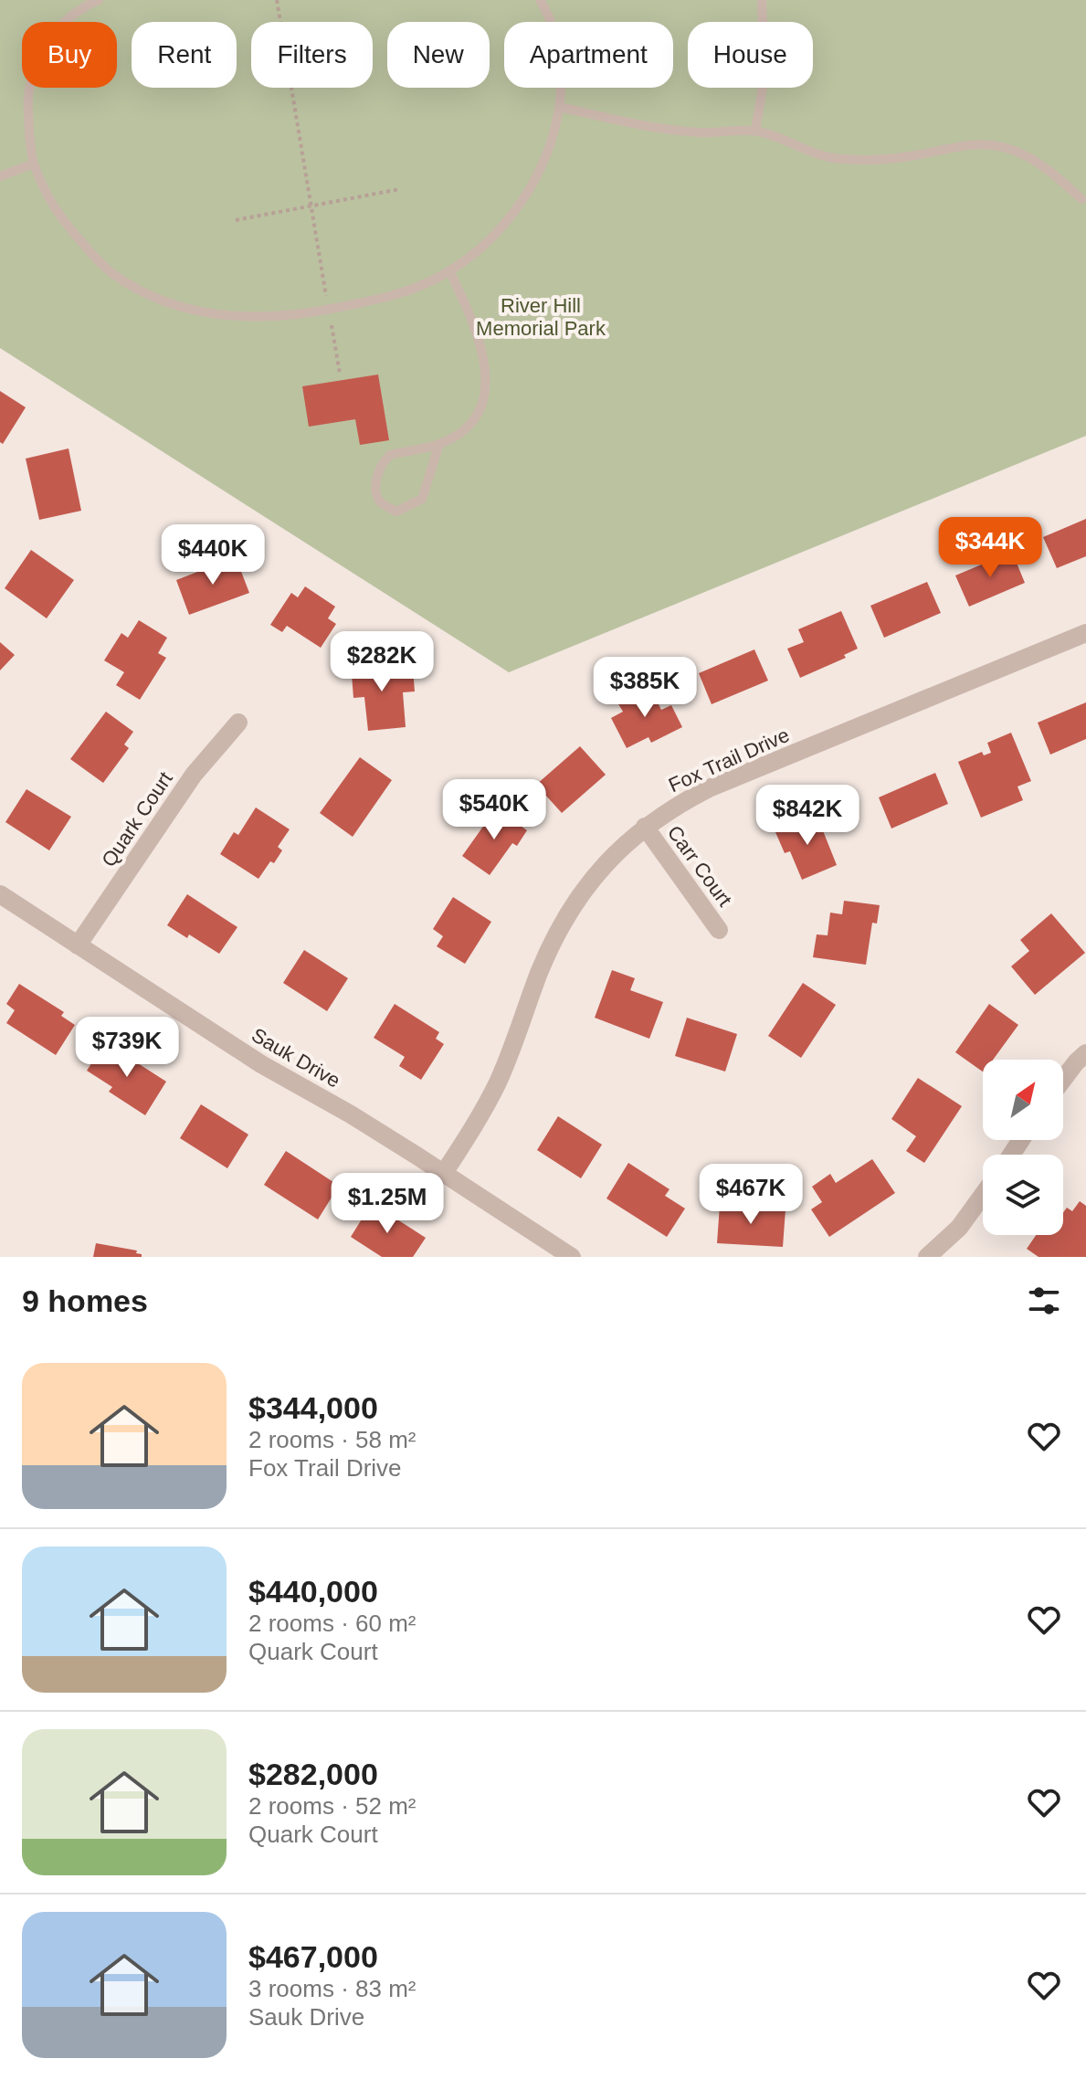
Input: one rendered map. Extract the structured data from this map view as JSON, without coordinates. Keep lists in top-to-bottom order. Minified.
{"streets":{"street":["Fox Trail Drive","Quark Court","Carr Court","Sauk Drive"]},"crossings":[["Fox Trail Drive","Carr Court"],["Fox Trail Drive","Sauk Drive"],["Quark Court","Sauk Drive"]],"parks":["River Hill Memorial Park"],"north":"top right","page":{"chip":["Buy","Rent","Filters","New","Apartment","House"],"price":["$344K","$440K","$282K","$385K","$540K","$842K","$739K","$467K","$1.25M"],"heading":"9 homes","list":[{"name":"$344,000","note":"2 rooms · 58 m² · Fox Trail Drive"},{"name":"$440,000","note":"2 rooms · 60 m² · Quark Court"},{"name":"$282,000","note":"2 rooms · 52 m² · Quark Court"},{"name":"$467,000","note":"3 rooms · 83 m² · Sauk Drive"}]}}
